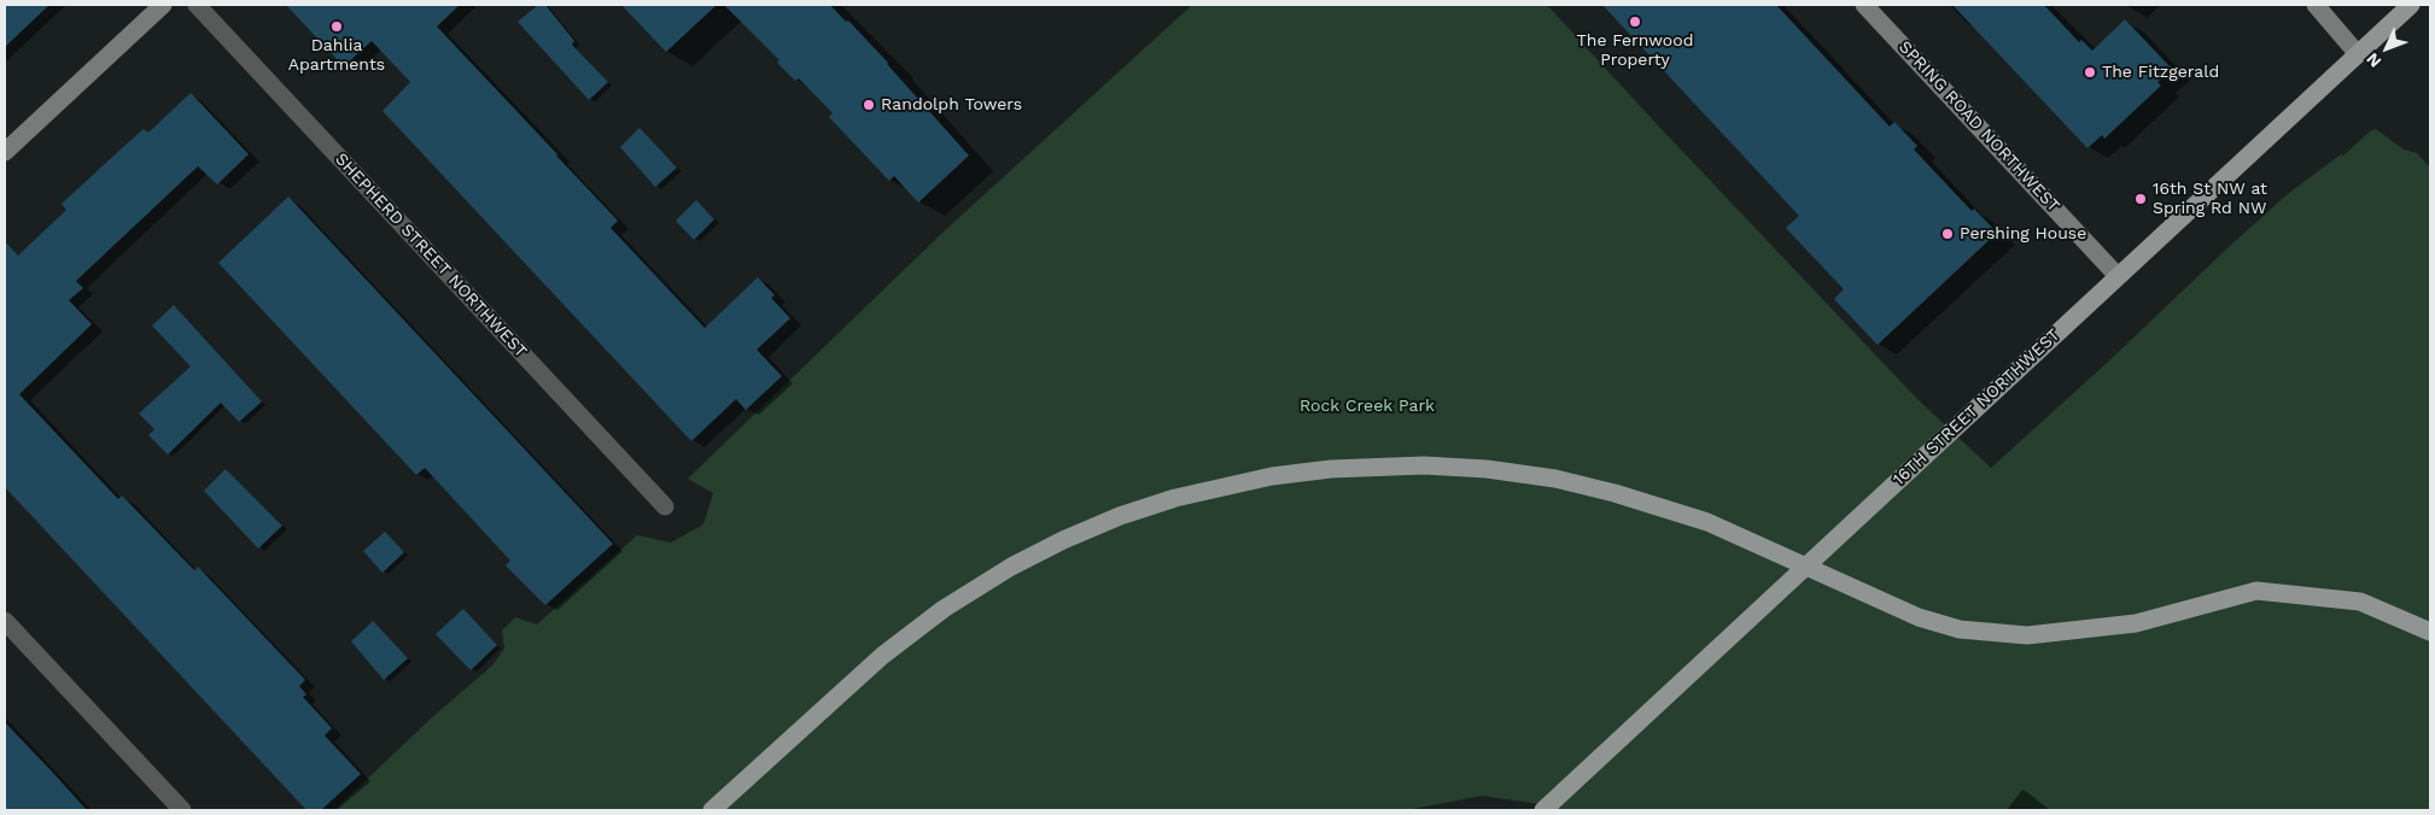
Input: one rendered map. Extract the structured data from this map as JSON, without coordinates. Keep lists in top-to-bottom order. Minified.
{"streets":{"main road":["16TH STREET NORTHWEST"],"street":["SPRING ROAD NORTHWEST","SHEPHERD STREET NORTHWEST"]},"crossings":[["SPRING ROAD NORTHWEST","16TH STREET NORTHWEST"]],"parks":["Rock Creek Park"],"places":["The Fernwood Property","Dahlia Apartments","The Fitzgerald","Randolph Towers","16th St NW at Spring Rd NW","Pershing House"],"north":"bottom left"}
